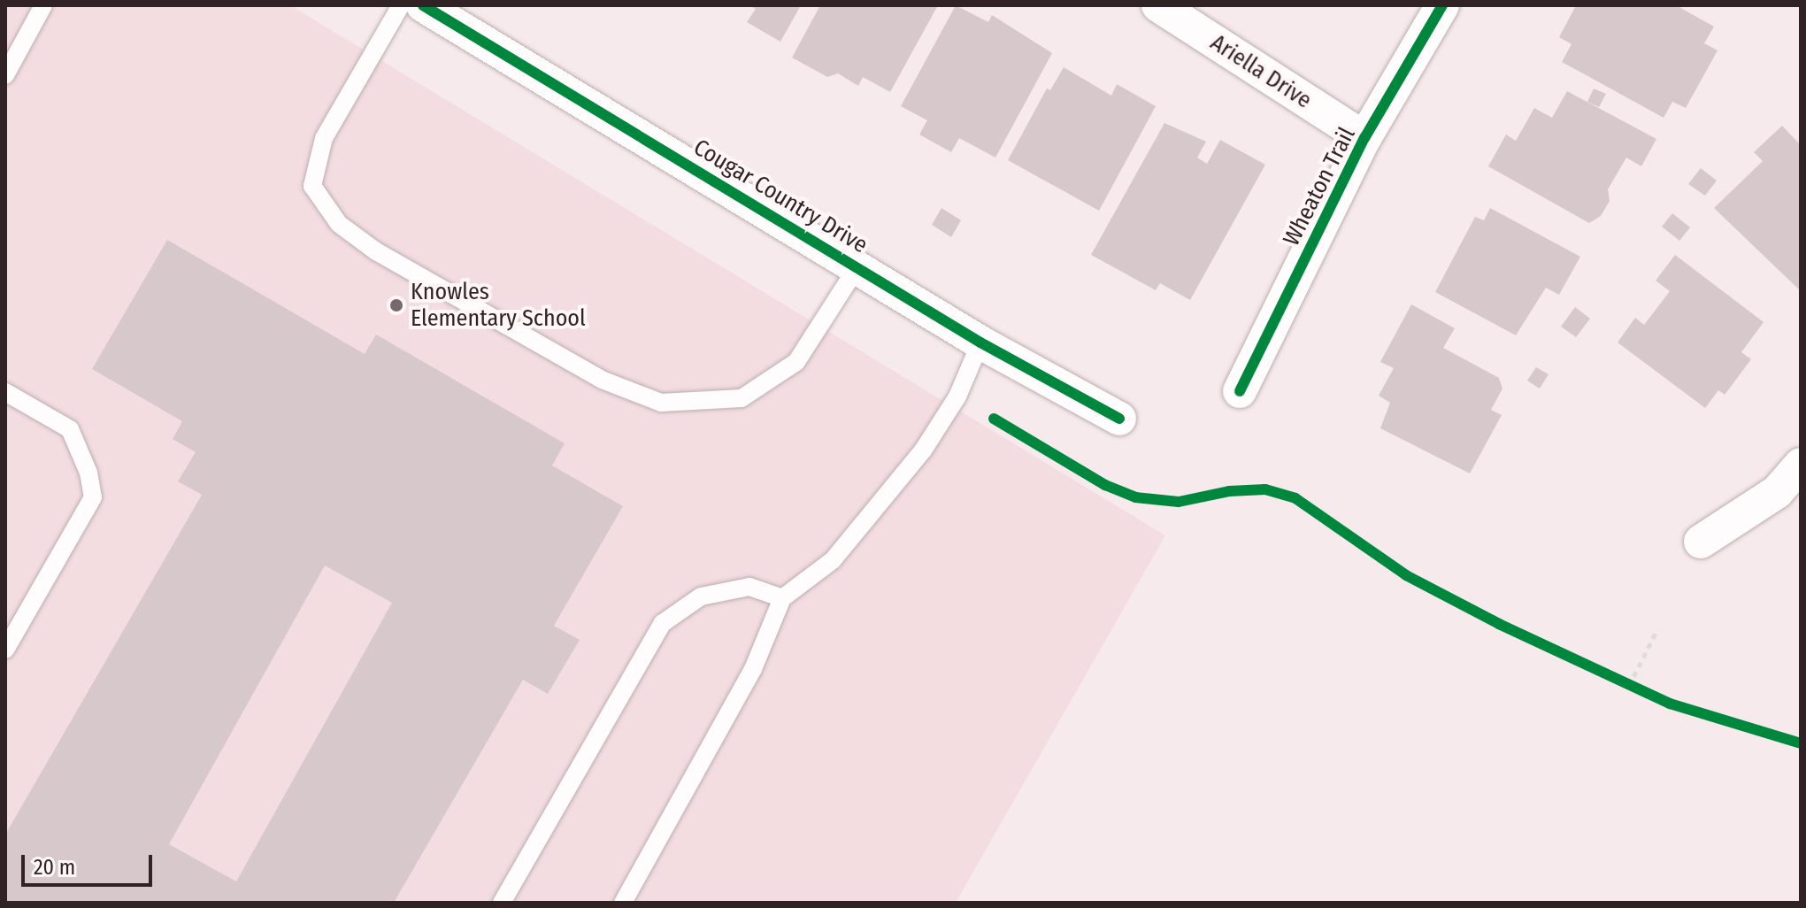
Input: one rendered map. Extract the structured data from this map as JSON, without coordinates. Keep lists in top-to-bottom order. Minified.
{"streets":{"street":["Ariella Drive","Wheaton Trail","Cougar Country Drive"]},"crossings":[["Ariella Drive","Wheaton Trail"]],"places":["Knowles Elementary School"],"scale_bar":"20 m"}
